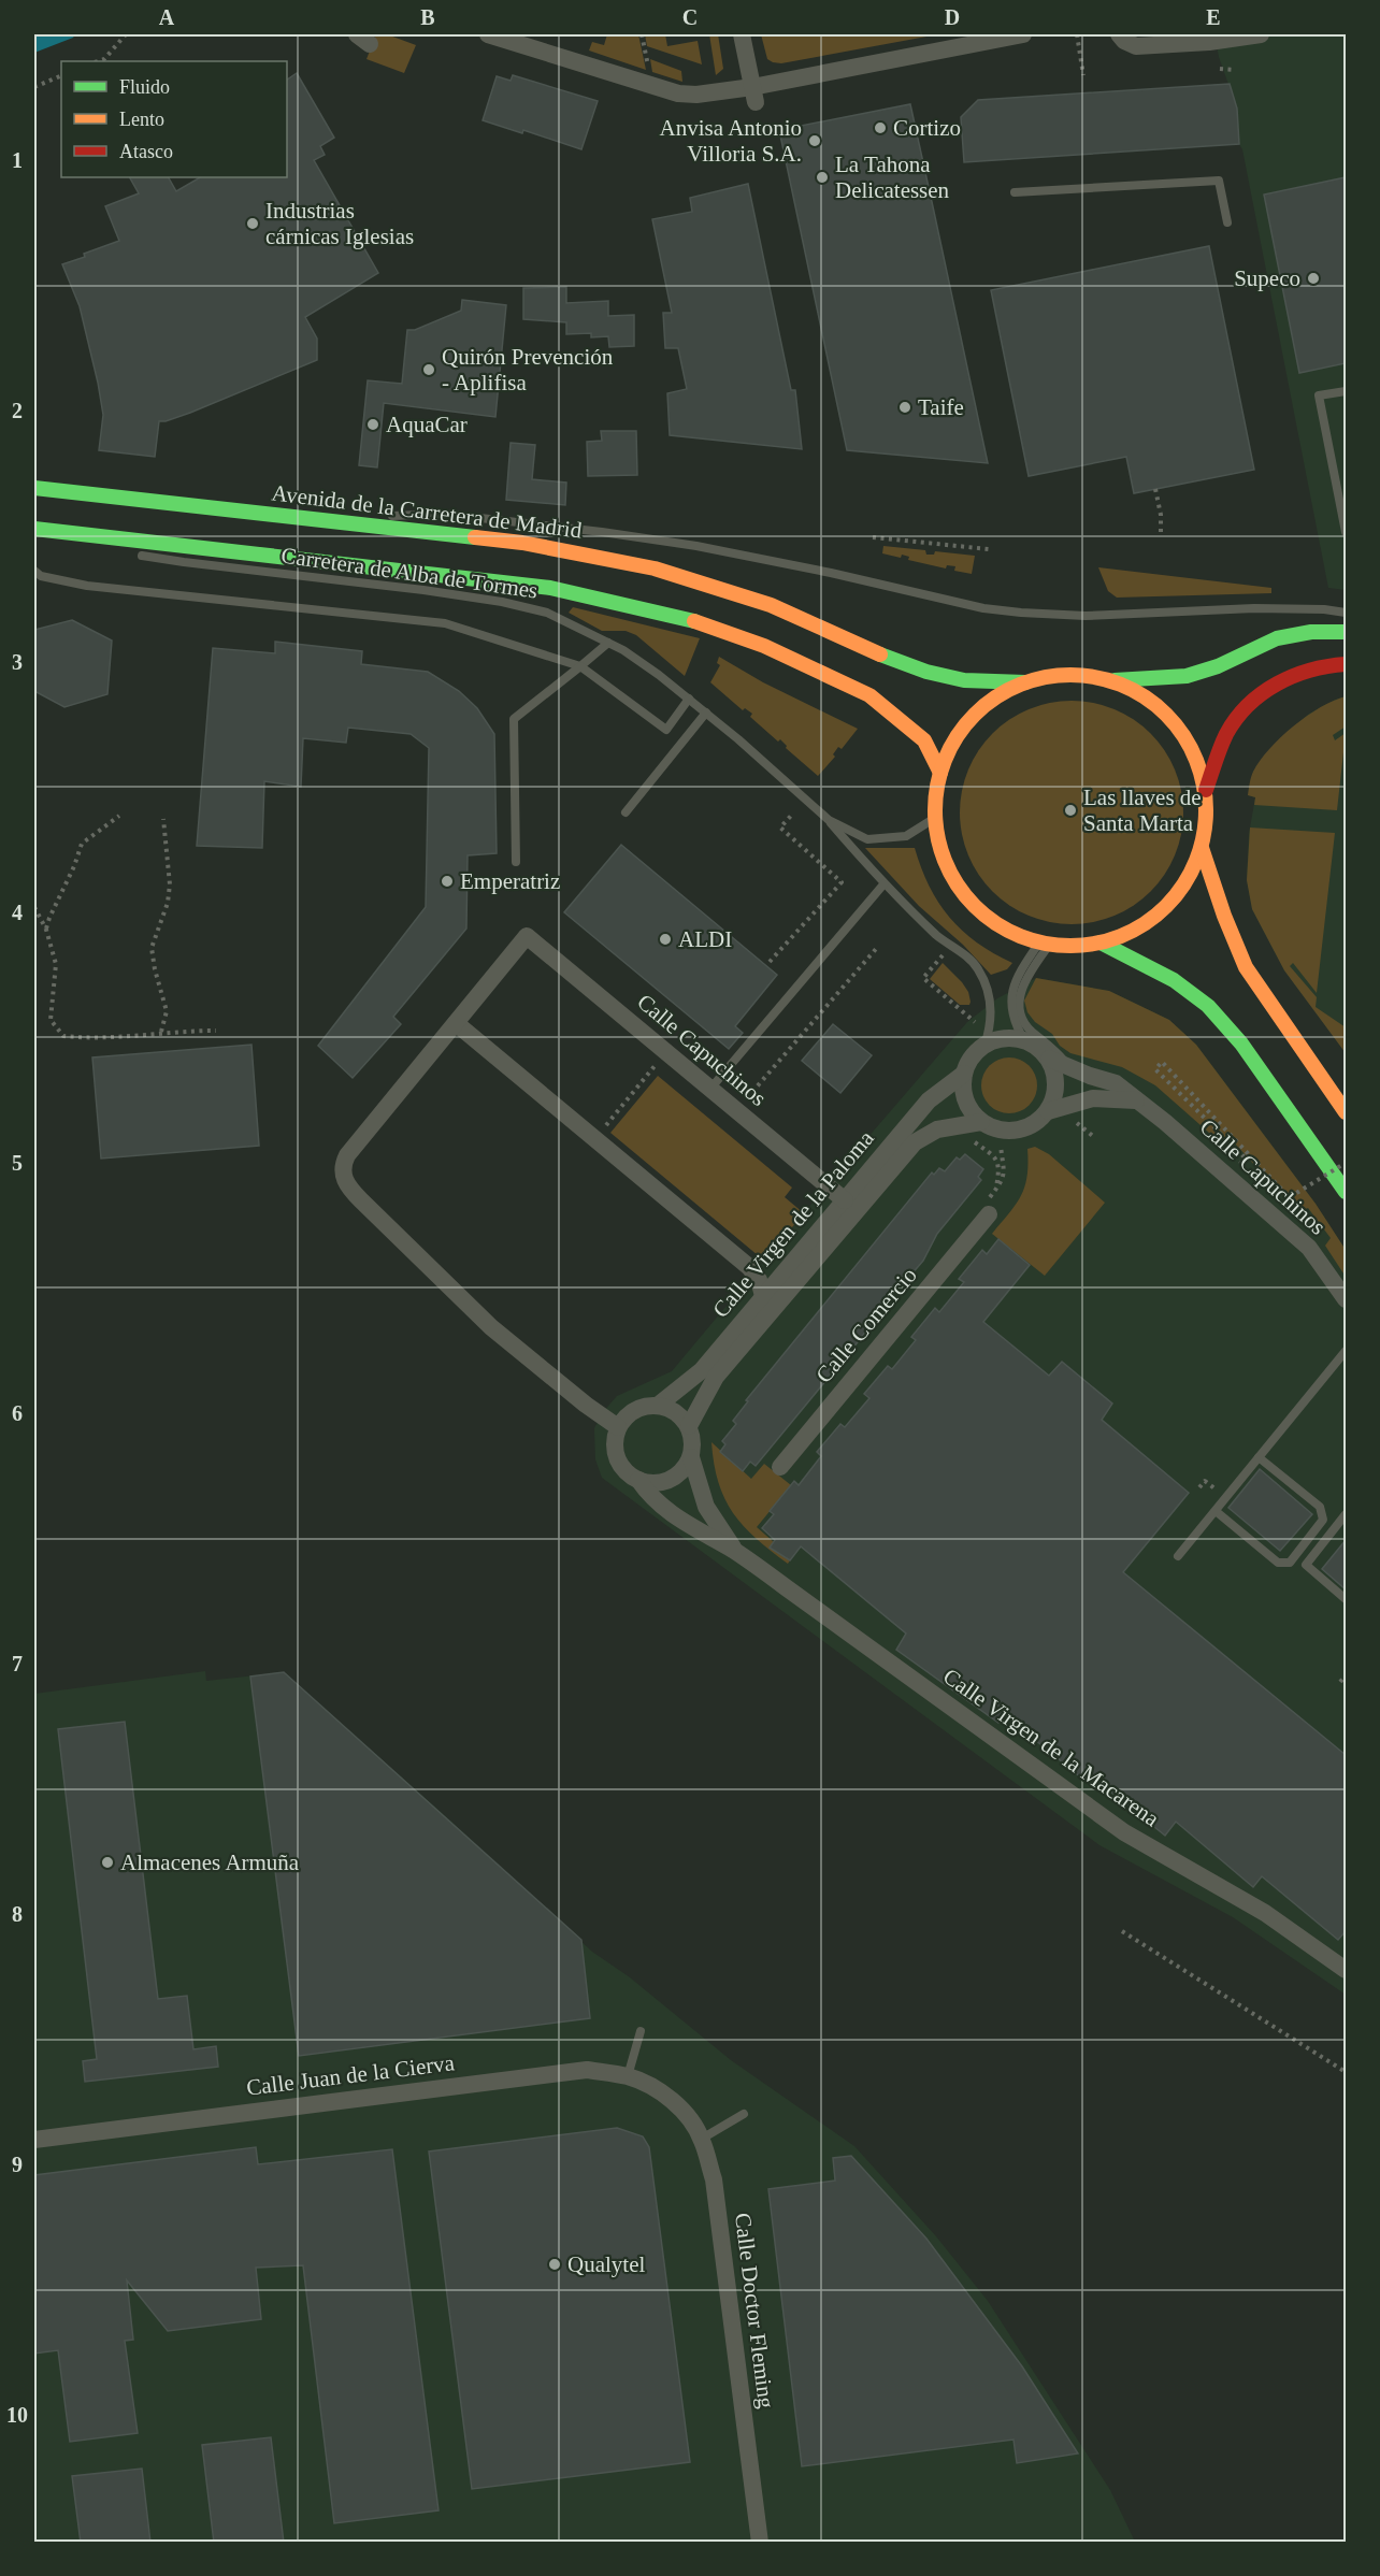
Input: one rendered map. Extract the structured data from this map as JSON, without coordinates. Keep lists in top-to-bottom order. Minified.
{"streets":{"highway":["Avenida de la Carretera de Madrid"],"street":["Calle Capuchinos","Calle Virgen de la Paloma","Calle Comercio","Calle Virgen de la Macarena","Calle Juan de la Cierva","Calle Doctor Fleming"],"lane":["Carretera de Alba de Tormes"]},"crossings":[["Calle Capuchinos","Calle Virgen de la Paloma"],["Calle Virgen de la Paloma","Calle Virgen de la Macarena"],["Calle Juan de la Cierva","Calle Doctor Fleming"]],"places":["Cortizo","Anvisa Antonio Villoria S.A.","La Tahona Delicatessen","Industrias cárnicas Iglesias","Supeco","Quirón Prevención - Aplifisa","Taife","AquaCar","Las llaves de Santa Marta","Emperatriz","ALDI","Almacenes Armuña","Qualytel"],"legend":["Fluido","Lento","Atasco"],"grid":{"columns":["A","B","C","D","E"],"rows":["1","2","3","4","5","6","7","8","9","10"]}}
